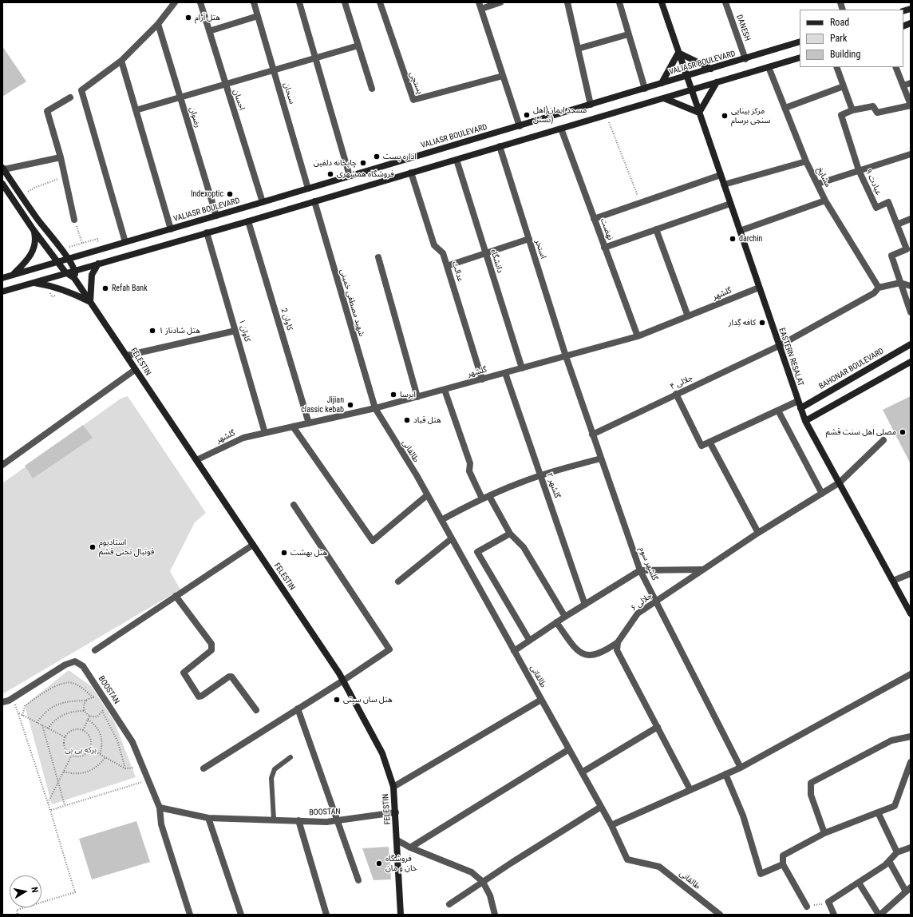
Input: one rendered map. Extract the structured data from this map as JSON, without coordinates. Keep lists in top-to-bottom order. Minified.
{"streets":{"main road":["VALIASR BOULEVARD","EASTERN RESALAT","FELESTIN","BAHONAR BOULEVARD"],"street":["DANESH","پستچی","سبحان","احسان","رضوان","مشایخ","عبادت ۹","نهضت","استخر","دانشگاه","عدالت","گلشهر","شهید مصطفی خمینی","کاوان 2","کاوان ۱","جلالی ۴","طالقانی","گلشهر ۲","گلشهر سوم","جلالی ۶","BOOSTAN"]},"crossings":[["DANESH","VALIASR BOULEVARD"],["VALIASR BOULEVARD","سبحان"],["VALIASR BOULEVARD","احسان"],["VALIASR BOULEVARD","رضوان"],["VALIASR BOULEVARD","EASTERN RESALAT"],["VALIASR BOULEVARD","FELESTIN"],["مشایخ","جلالی ۴"],["نهضت","گلشهر"],["استخر","گلشهر"],["استخر","گلشهر سوم"],["دانشگاه","گلشهر"],["عدالت","گلشهر"],["گلشهر","شهید مصطفی خمینی"],["گلشهر","کاوان 2"],["گلشهر","کاوان ۱"],["گلشهر","EASTERN RESALAT"],["گلشهر","FELESTIN"],["گلشهر","طالقانی"],["گلشهر","گلشهر ۲"],["گلشهر","گلشهر سوم"],["شهید مصطفی خمینی","طالقانی"],["EASTERN RESALAT","BAHONAR BOULEVARD"],["EASTERN RESALAT","جلالی ۴"],["EASTERN RESALAT","جلالی ۶"],["FELESTIN","BOOSTAN"],["جلالی ۴","گلشهر سوم"],["گلشهر سوم","جلالی ۶"]],"parks":["برکه بی بی"],"places":["هتل آرام","مسجد ایمان(اهل تسنن)","مرکز بینایی سنجی برسام","اداره پست","چاپخانه دلفین","فروشگاه همشهری","Indexoptic","darchin","Refah Bank","کافه گِدار","هتل شادناز ۱","ایرسا","Jijian classic kebab","هتل قباد","مصلی اهل سنت قشم","استادیوم فوتبال تختی قشم","هتل بهشت","هتل سان سیتی","فروشگاه خان و مان"],"legend":["Road","Park","Building"],"north":"right"}
